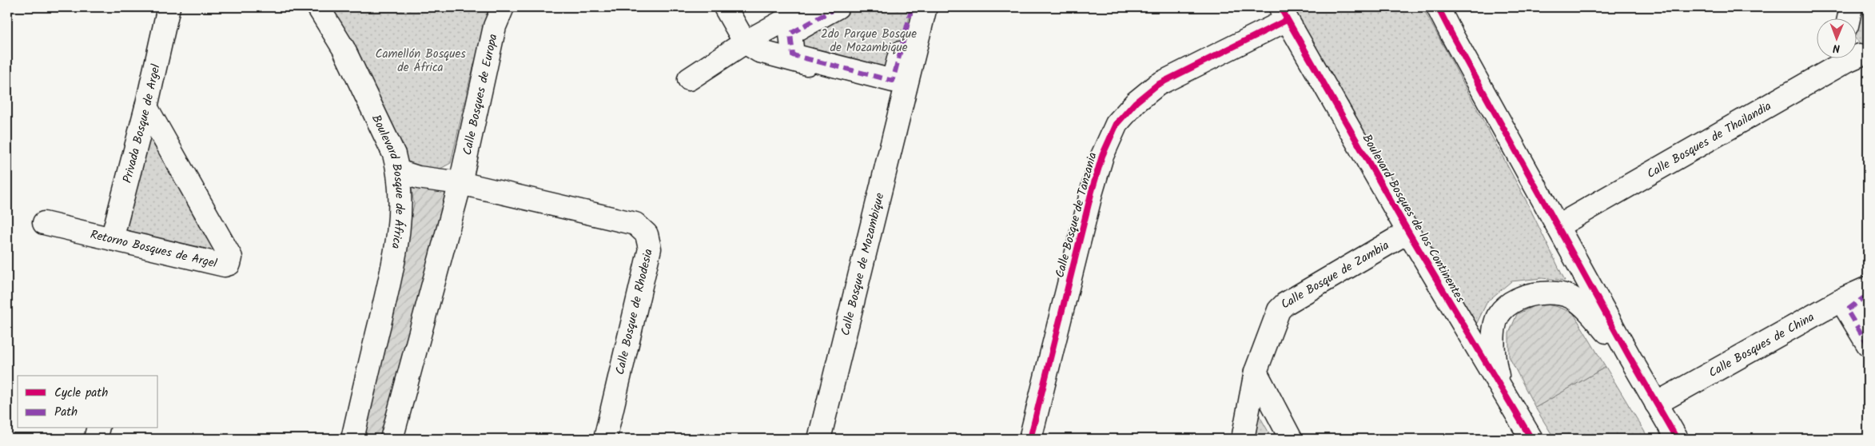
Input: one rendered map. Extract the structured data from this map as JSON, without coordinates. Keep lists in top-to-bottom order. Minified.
{"streets":{"street":["Calle Bosques de Europa","Privada Bosque de Argel","Calle Bosques de Thailandia","Boulevard Bosque de África","Calle Bosque de Tanzania","Boulevard Bosques de los Continentes","Retorno Bosques de Argel","Calle Bosque de Mozambique","Calle Bosque de Zambia","Calle Bosque de Rhodesia","Calle Bosques de China"]},"crossings":[["Calle Bosques de Europa","Calle Bosque de Rhodesia"],["Privada Bosque de Argel","Retorno Bosques de Argel"],["Boulevard Bosque de África","Calle Bosque de Rhodesia"],["Calle Bosque de Tanzania","Boulevard Bosques de los Continentes"],["Boulevard Bosques de los Continentes","Calle Bosque de Zambia"]],"parks":["2do Parque Bosque de Mozambique","Camellón Bosques de África"],"legend":["Cycle path","Path"],"north":"bottom"}
